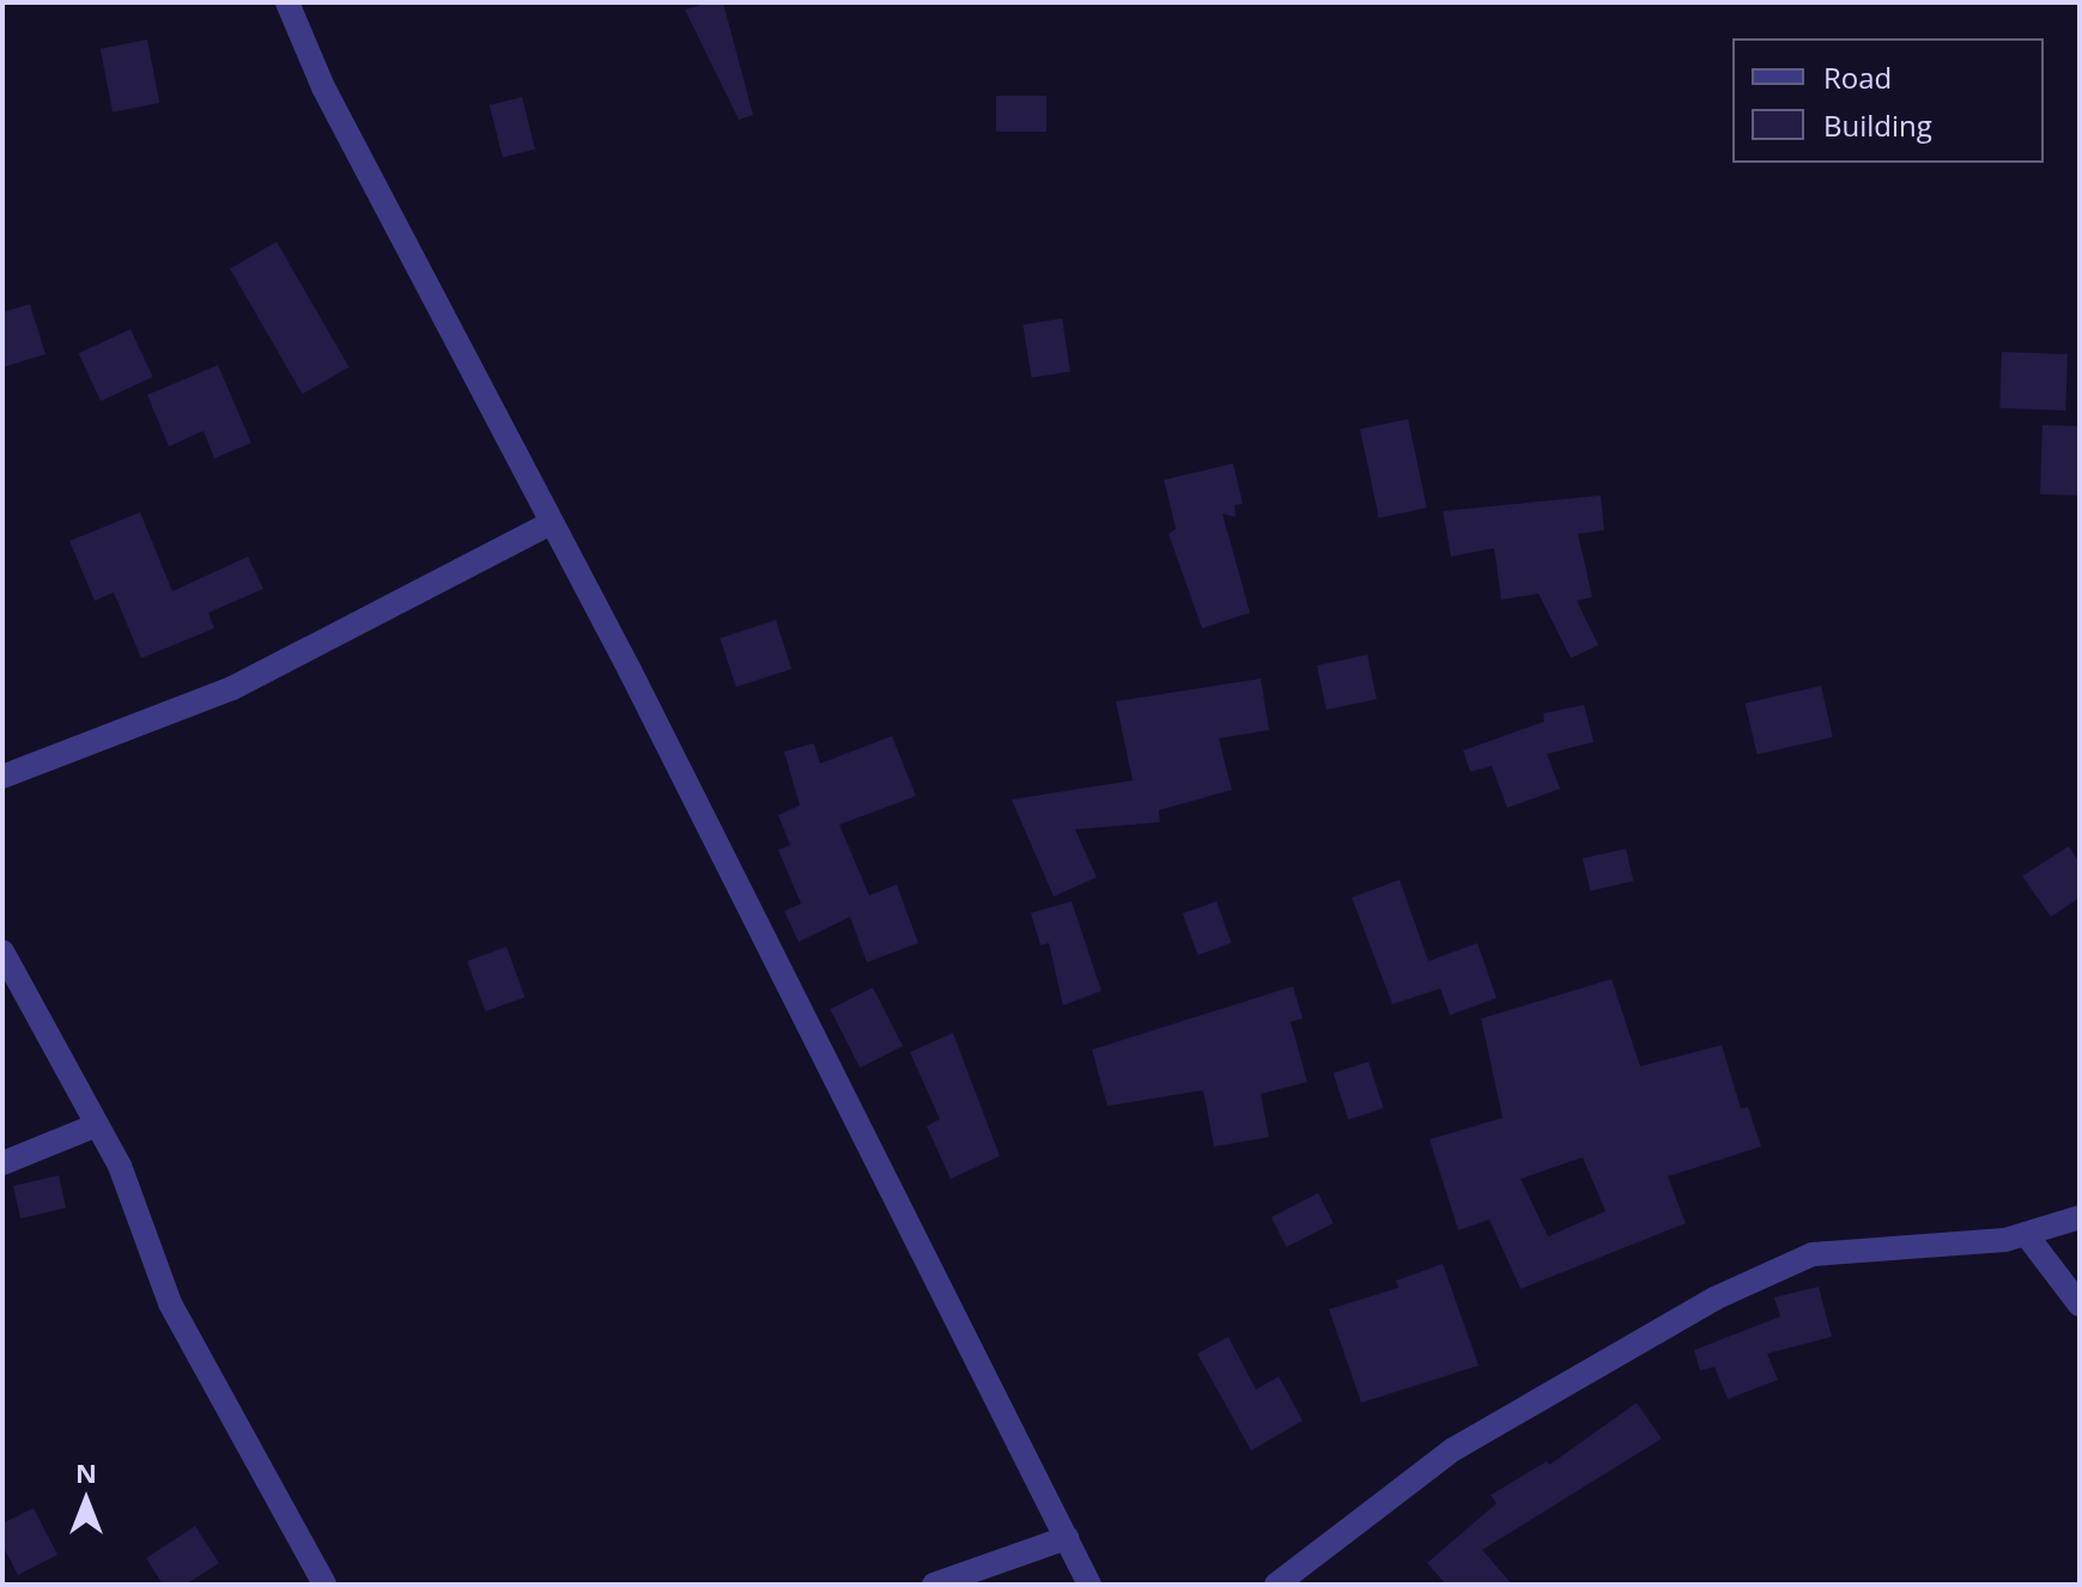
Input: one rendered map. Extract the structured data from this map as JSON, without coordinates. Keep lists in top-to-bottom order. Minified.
{"legend":["Road","Building"],"north":"top"}
